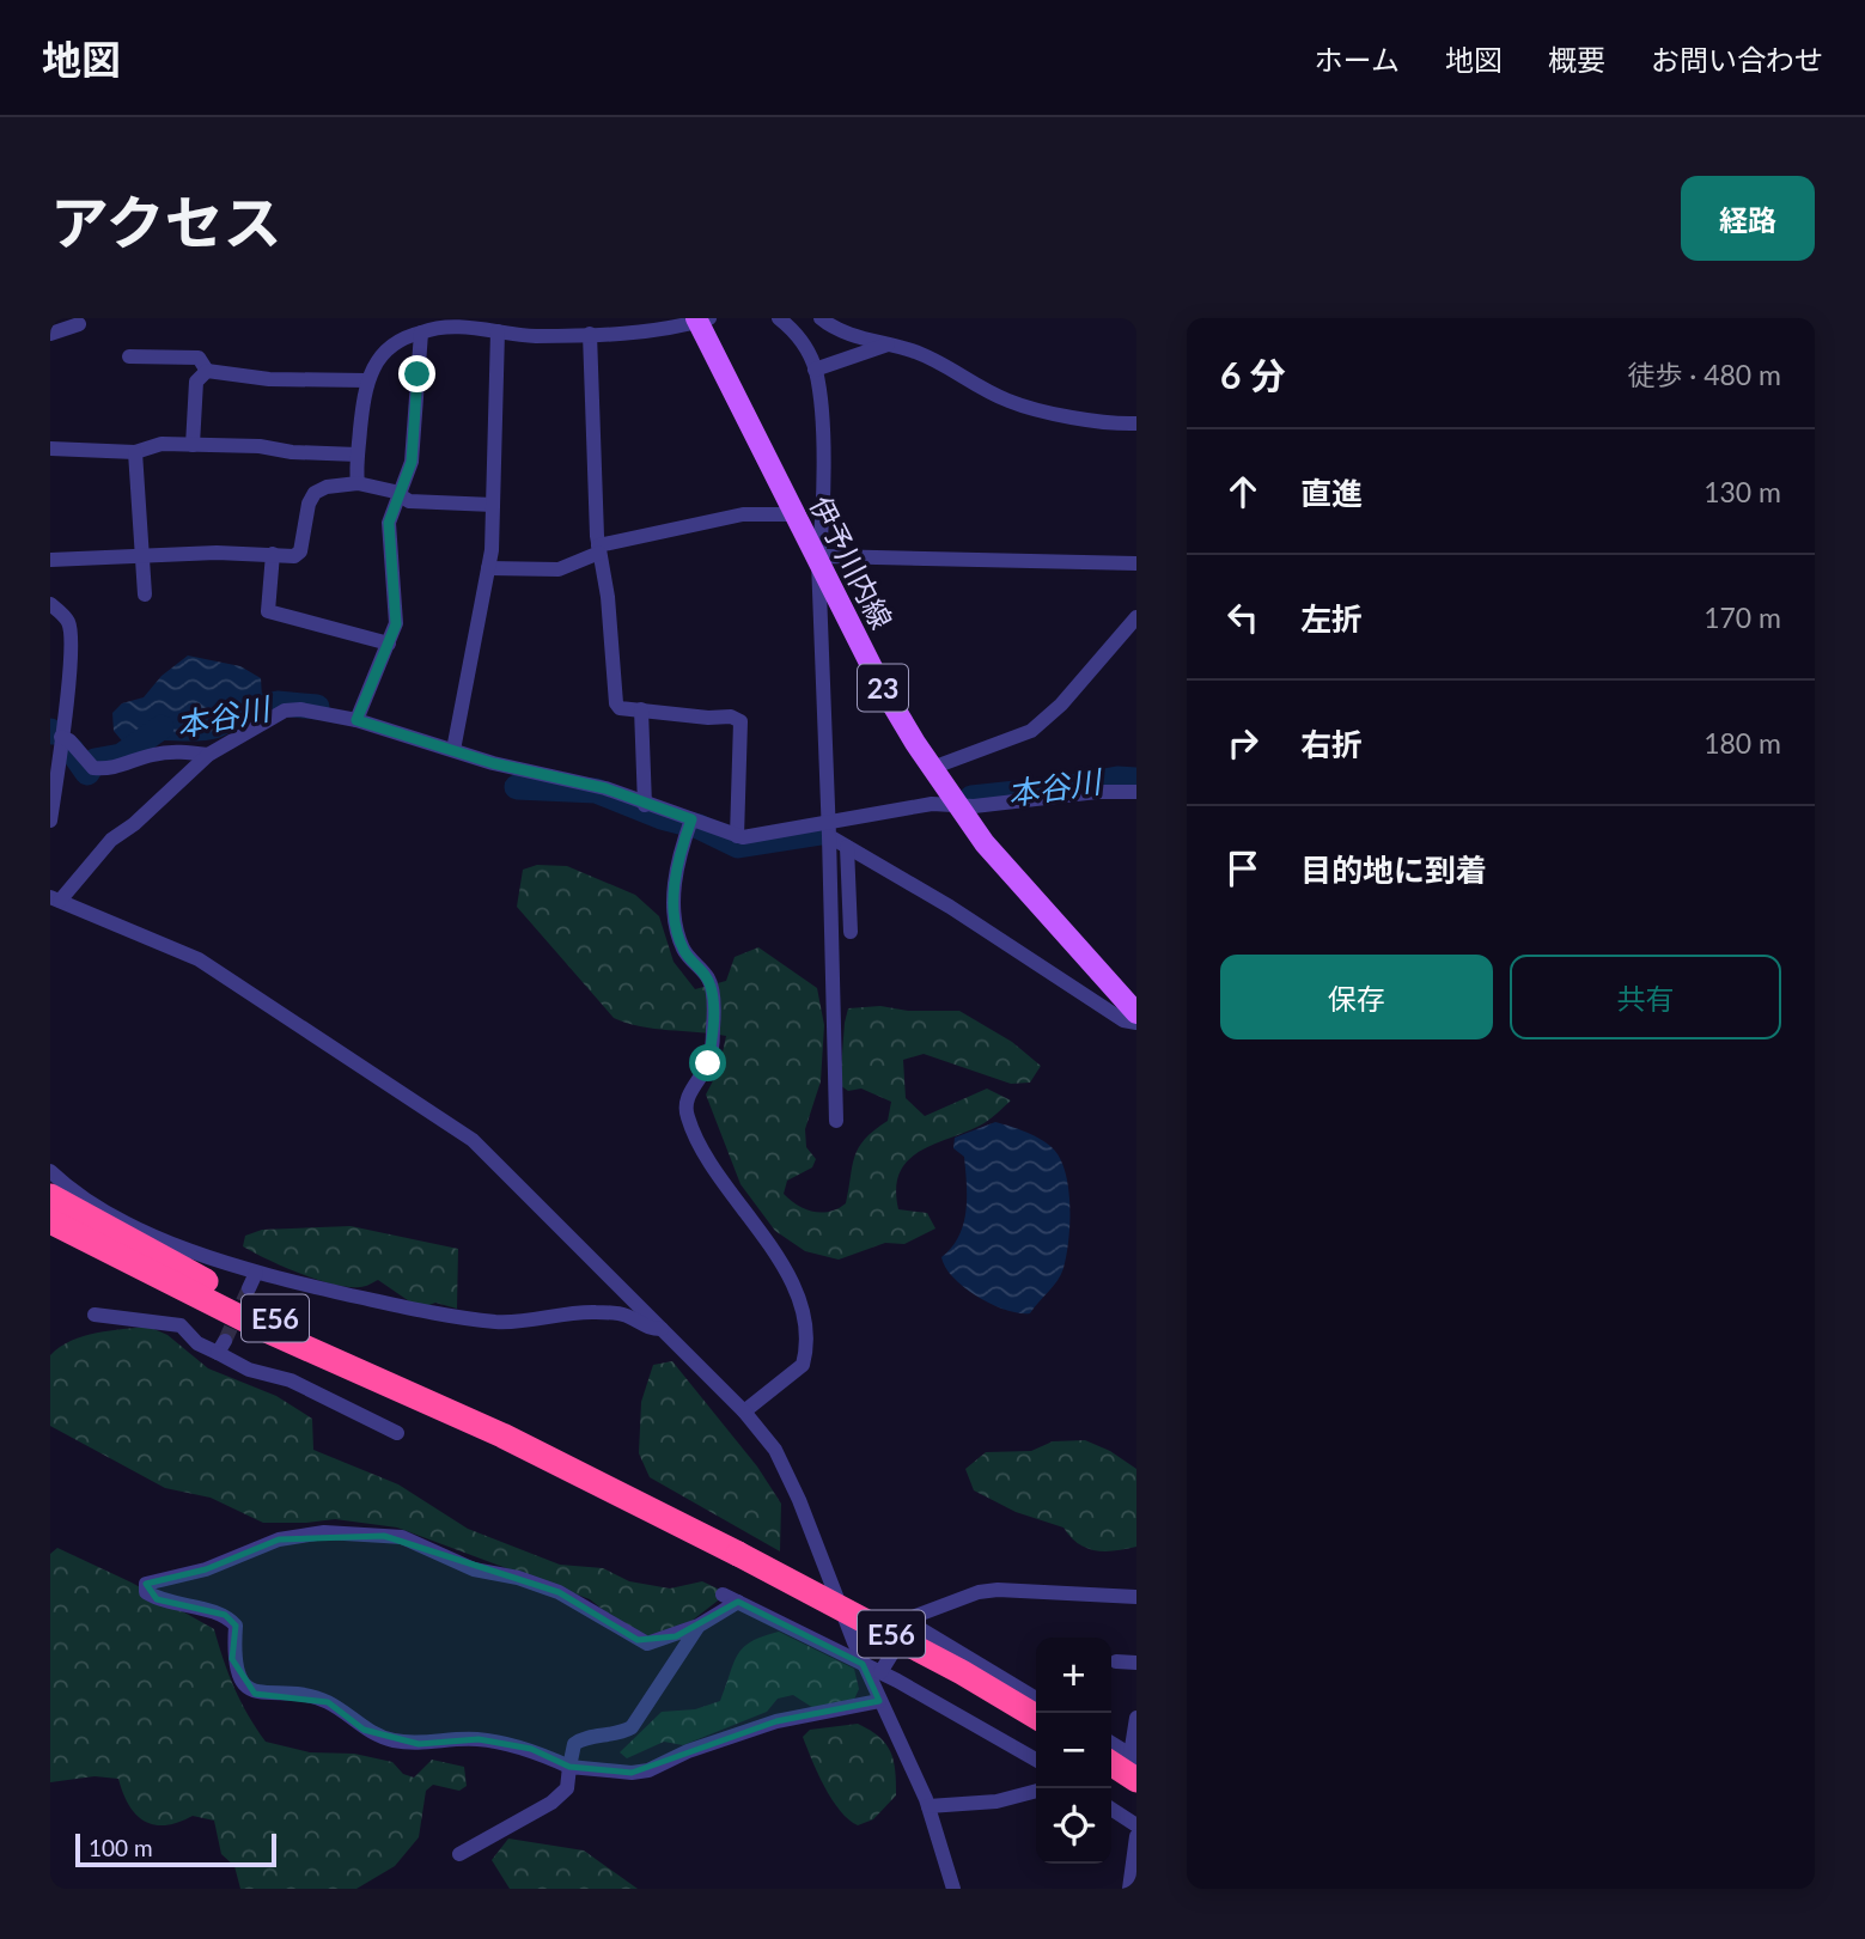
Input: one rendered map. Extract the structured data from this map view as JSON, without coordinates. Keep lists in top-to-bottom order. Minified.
{"streets":{"highway":["E56"],"main road":["伊予川内線","23"]},"water":["本谷川"],"scale_bar":"100 m","page":{"header":"地図","nav":["ホーム","地図","概要","お問い合わせ"],"title":"アクセス","buttons":["経路",["保存","共有"]],"heading":["6 分","徒歩 · 480 m"],"list":[["直進","130 m"],["左折","170 m"],["右折","180 m"],"目的地に到着"],"map_buttons":["+","−"],"scale":"100 m"}}
